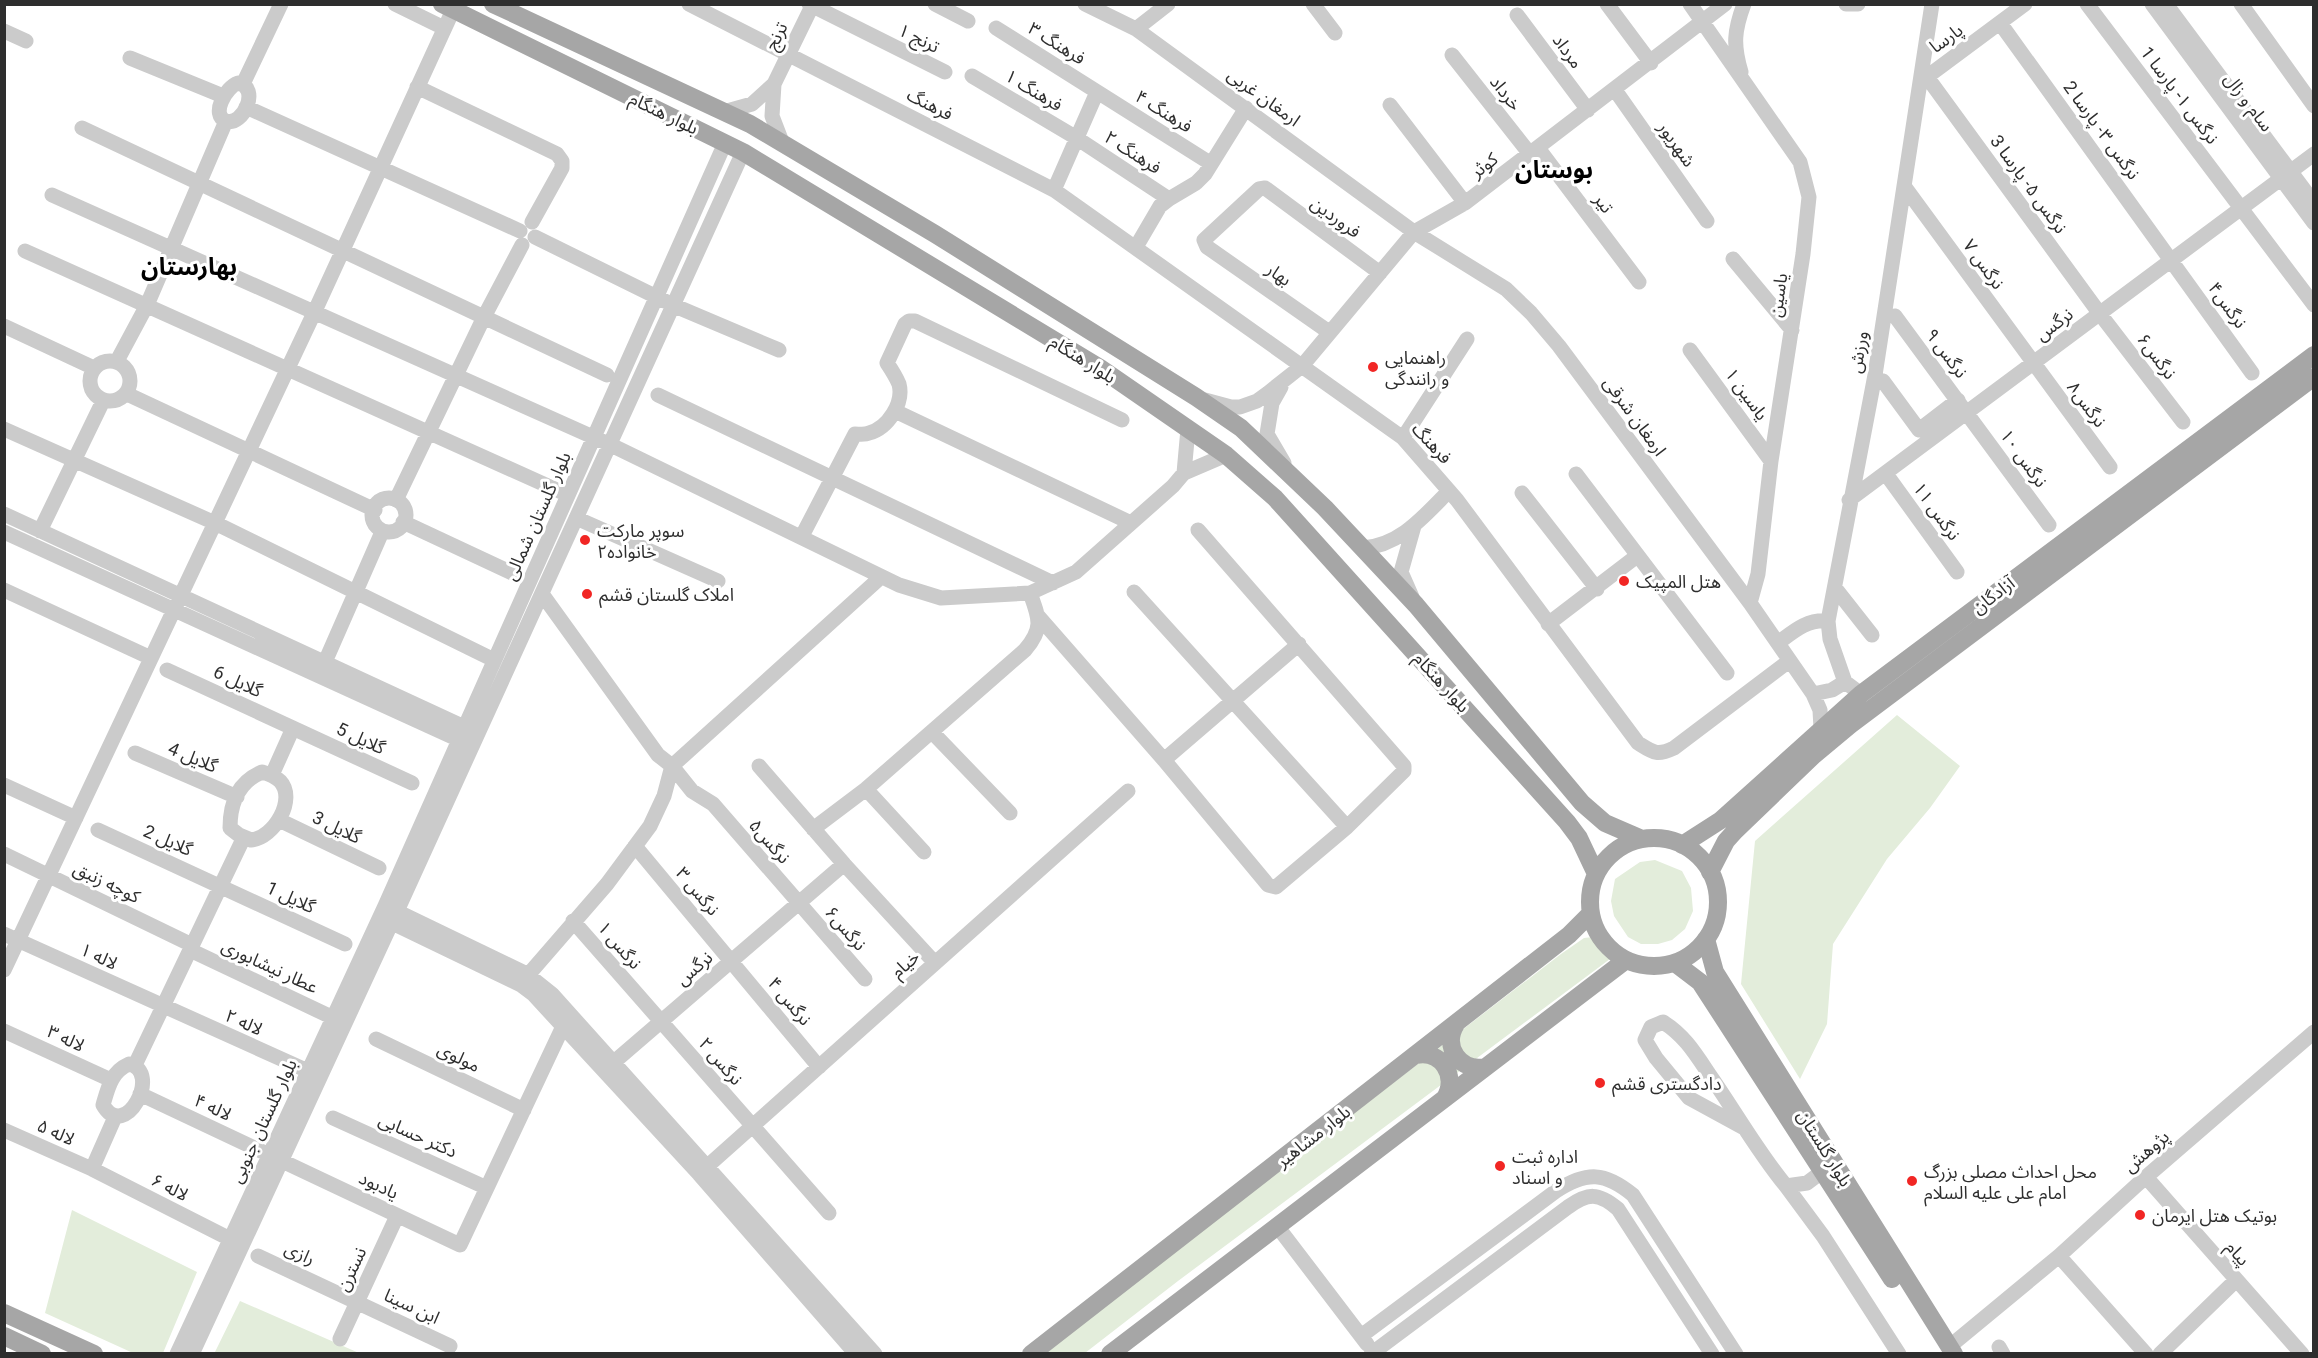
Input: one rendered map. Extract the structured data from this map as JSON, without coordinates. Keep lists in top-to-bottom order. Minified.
{"streets":{"main road":["بلوار هنگام","آزادگان","بلوار مشاهیر","بلوار گلستان"],"street":["ترنج","ترنج ۱","پارسا","فرهنگ ۳","مرداد","فرهنگ ۱","خرداد","نرگس ۱- پارسا 1","ارمغان غربی","سام و زال","فرهنگ","فرهنگ ۴","نرگس ۳- پارسا 2","شهریور","فرهنگ ۲","کوثر","نرگس ۵- پارسا 3","تیر","فروردین","نرگس ۷","بهار","یاسین","نرگس۴","نرگس","ورزش","نرگس ۹","نرگس۶","یاسین ۱","نرگس۸","ارمغان شرقی","نرگس ۱۰","نرگس ۱۱","بلوار گلستان شمالی","گلایل 6","گلایل 5","گلایل 4","گلایل 3","گلایل 2","نرگس۵","کوچه زنبق","نرگس ۳","گلایل 1","نرگس ۱","لاله ۱","خیام","نرگس ۴","لاله ۲","لاله ۳","مولوی","نرگس ۲","لاله ۴","بلوار گلستان جنوبی","لاله ۵","دکتر حسابی","پژوهش","یادبود","لاله ۶","رازی","پیام","نسترن","ابن سینا"]},"crossings":[["ترنج","ترنج ۱"],["ترنج","فرهنگ"],["پارسا","نرگس ۳- پارسا 2"],["پارسا","نرگس ۵- پارسا 3"],["پارسا","ورزش"],["فرهنگ ۳","فرهنگ ۴"],["مرداد","کوثر"],["فرهنگ ۱","فرهنگ ۲"],["خرداد","کوثر"],["خرداد","تیر"],["نرگس ۱- پارسا 1","نرگس"],["ارمغان غربی","کوثر"],["ارمغان غربی","ارمغان شرقی"],["سام و زال","نرگس"],["فرهنگ","کوثر"],["فرهنگ","ارمغان شرقی"],["بلوار هنگام","کوثر"],["بلوار هنگام","بلوار گلستان شمالی"],["بلوار هنگام","آزادگان"],["بلوار هنگام","بلوار مشاهیر"],["بلوار هنگام","بلوار گلستان"],["نرگس ۳- پارسا 2","نرگس۴"],["نرگس ۳- پارسا 2","نرگس"],["شهریور","کوثر"],["کوثر","تیر"],["کوثر","فروردین"],["کوثر","بهار"],["کوثر","یاسین"],["کوثر","ارمغان شرقی"],["نرگس ۵- پارسا 3","نرگس"],["نرگس ۵- پارسا 3","ورزش"],["نرگس ۵- پارسا 3","نرگس۶"],["فروردین","بهار"],["نرگس ۷","نرگس"],["نرگس ۷","ورزش"],["نرگس ۷","نرگس۸"],["یاسین","یاسین ۱"],["یاسین","ارمغان شرقی"],["نرگس۴","نرگس"],["نرگس","ورزش"],["نرگس","نرگس ۹"],["نرگس","نرگس۶"],["نرگس","نرگس۸"],["نرگس","نرگس ۱۰"],["نرگس","نرگس ۱۱"],["نرگس","نرگس۵"],["نرگس","نرگس ۳"],["نرگس","نرگس ۱"],["نرگس","نرگس ۴"],["نرگس","نرگس ۲"],["نرگس ۹","نرگس ۱۰"],["نرگس۶","نرگس۵"],["بلوار گلستان شمالی","نرگس۵"],["بلوار گلستان شمالی","بلوار گلستان جنوبی"],["آزادگان","بلوار مشاهیر"],["آزادگان","بلوار گلستان"],["گلایل 6","گلایل 5"],["گلایل 4","گلایل 3"],["گلایل 2","گلایل 1"],["کوچه زنبق","بلوار گلستان جنوبی"],["نرگس ۳","نرگس ۴"],["نرگس ۱","نرگس ۲"],["لاله ۱","لاله ۲"],["خیام","نرگس ۴"],["خیام","نرگس ۲"],["لاله ۲","بلوار گلستان جنوبی"],["لاله ۳","لاله ۴"],["لاله ۴","بلوار گلستان جنوبی"],["لاله ۴","یادبود"],["بلوار گلستان جنوبی","یادبود"],["بلوار گلستان جنوبی","لاله ۶"],["لاله ۵","لاله ۶"],["دکتر حسابی","یادبود"],["بلوار مشاهیر","بلوار گلستان"],["بلوار گلستان","پژوهش"],["پژوهش","پیام"],["یادبود","نسترن"],["رازی","نسترن"],["رازی","ابن سینا"],["نسترن","ابن سینا"]],"districts":["بوستان","بهارستان"],"places":["راهنمایی و رانندگی","سوپر ماركت خانواده٢","هتل المپیک","املاک گلستان قشم","دادگستری قشم","اداره ثبت و اسناد","محل احداث مصلی بزرگ امام علی علیه السلام","بوتیک هتل ایرمان"]}
